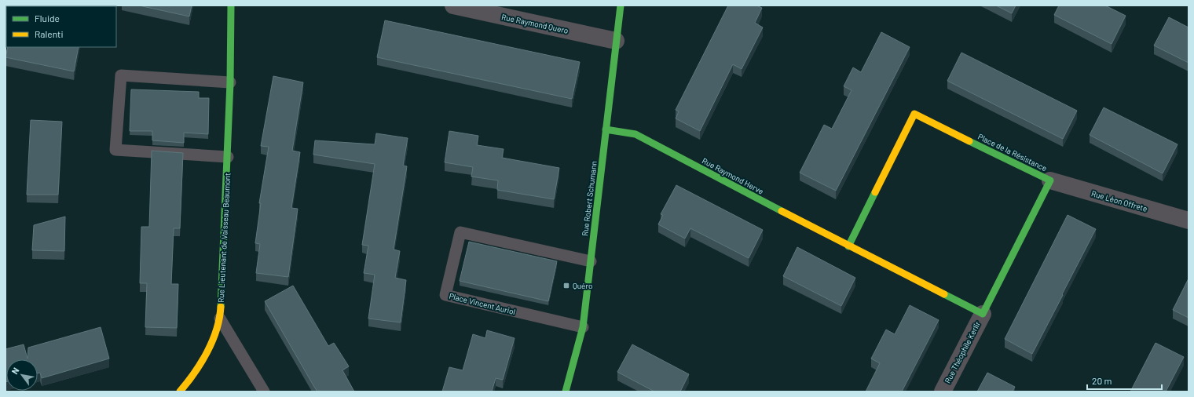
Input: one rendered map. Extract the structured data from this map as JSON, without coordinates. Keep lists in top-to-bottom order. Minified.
{"streets":{"street":["Rue Raymond Quero","Place de la Résistance","Rue Raymond Herve","Rue Robert Schumann","Rue Léon Offrete","Rue Lieutenant de Vaisseau Beaumont","Rue Théophile Kerlir"],"lane":["Place Vincent Auriol"]},"crossings":[["Rue Raymond Quero","Rue Robert Schumann"],["Place de la Résistance","Rue Raymond Herve"],["Place de la Résistance","Rue Léon Offrete"],["Place de la Résistance","Rue Théophile Kerlir"],["Rue Raymond Herve","Rue Robert Schumann"],["Rue Robert Schumann","Place Vincent Auriol"]],"places":{"transit":["Quéro"]},"legend":["Fluide","Ralenti"],"scale_bar":"20 m","north":"top left"}
